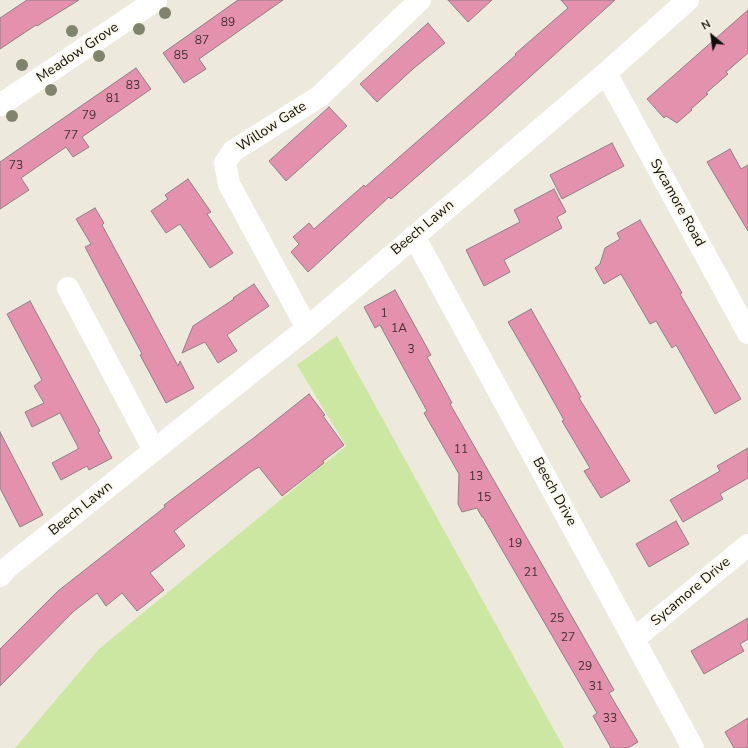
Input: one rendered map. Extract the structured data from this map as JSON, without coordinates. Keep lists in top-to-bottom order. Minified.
{"streets":{"street":["Meadow Grove","Willow Gate","Sycamore Road","Beech Lawn","Beech Drive","Sycamore Drive"]},"crossings":[["Willow Gate","Beech Lawn"],["Sycamore Road","Beech Lawn"],["Beech Lawn","Beech Drive"],["Beech Drive","Sycamore Drive"]],"house_numbers":["89","87","85","83","81","79","77","73","1","1A","3","11","13","15","19","21","25","27","29","31","33"],"north":"top left"}
